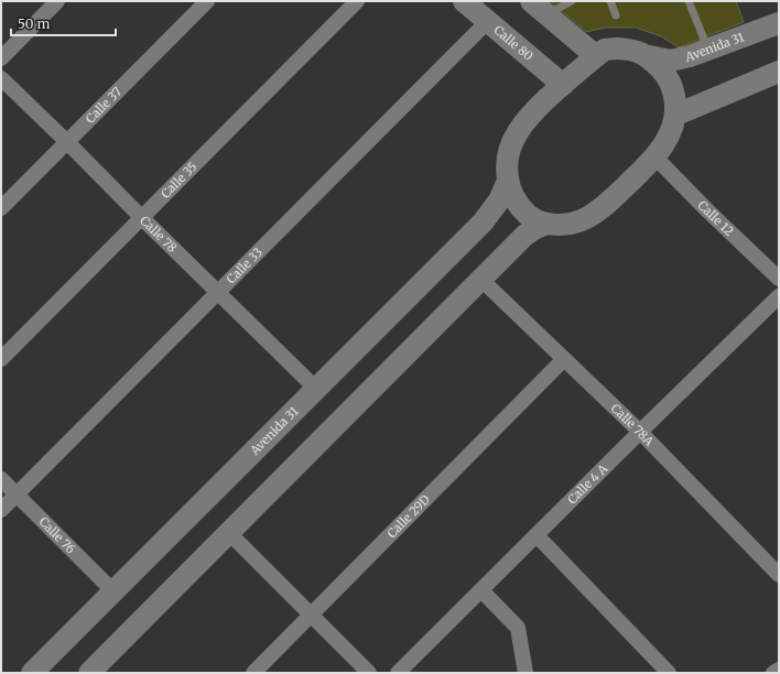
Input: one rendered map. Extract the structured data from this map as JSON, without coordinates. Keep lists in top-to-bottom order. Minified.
{"streets":{"main road":["Calle 80","Avenida 31"],"street":["Calle 37","Calle 35","Calle 12","Calle 78","Calle 33","Calle 78A","Calle 4 A","Calle 29D","Calle 76"]},"crossings":[["Calle 80","Calle 33"],["Avenida 31","Calle 78"],["Avenida 31","Calle 76"],["Calle 37","Calle 78"],["Calle 35","Calle 78"],["Calle 78","Calle 33"],["Calle 33","Calle 76"],["Calle 78A","Calle 4 A"],["Calle 78A","Calle 29D"]],"scale_bar":"50 m"}
